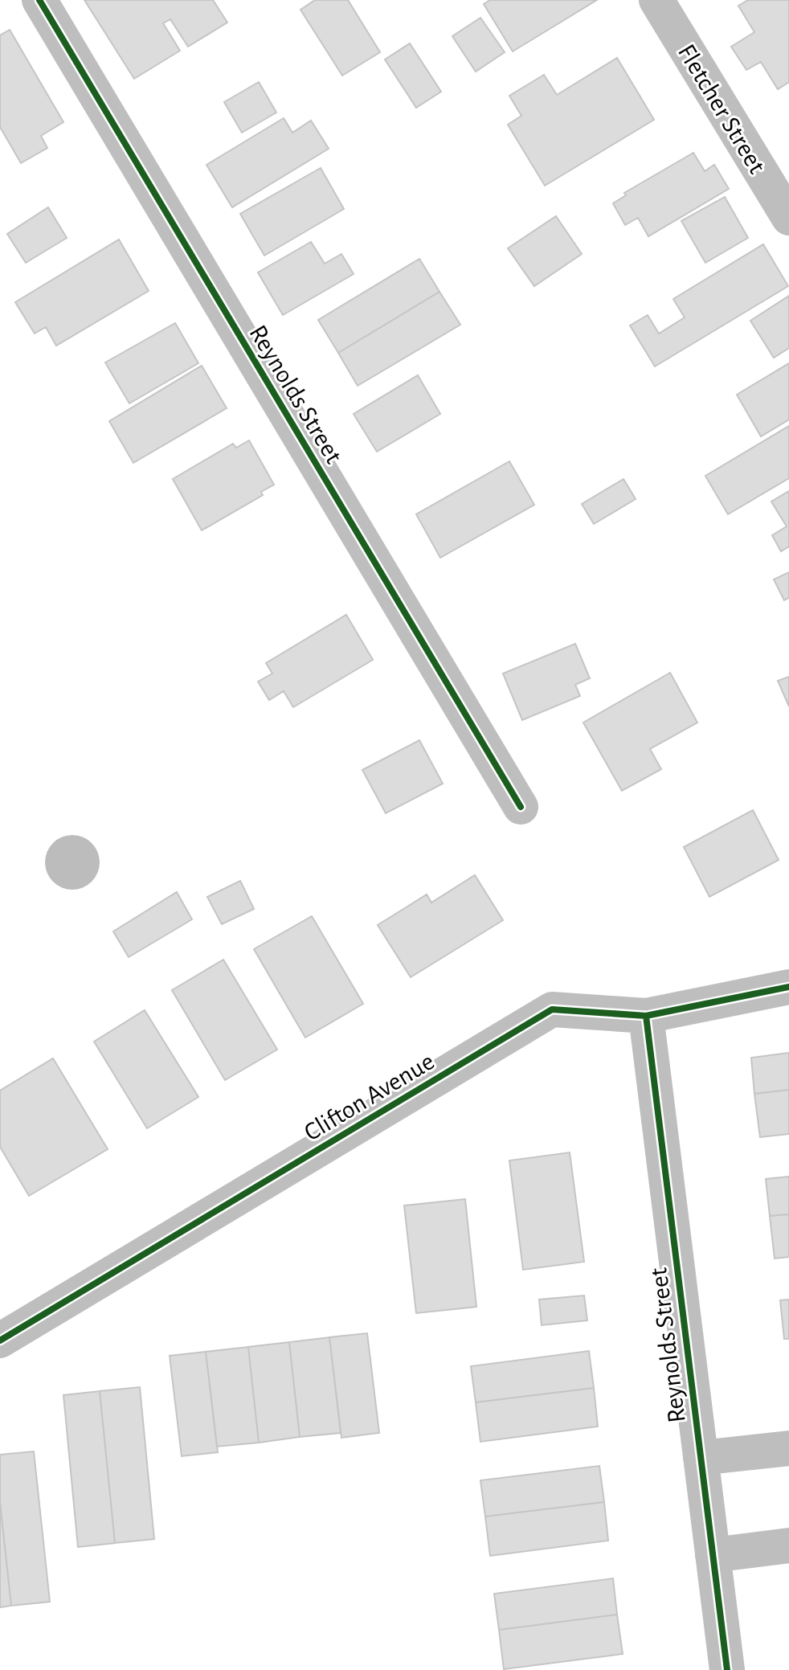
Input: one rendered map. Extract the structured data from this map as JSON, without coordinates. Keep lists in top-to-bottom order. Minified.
{"streets":{"street":["Fletcher Street","Reynolds Street","Clifton Avenue"]},"crossings":[["Reynolds Street","Clifton Avenue"]]}
